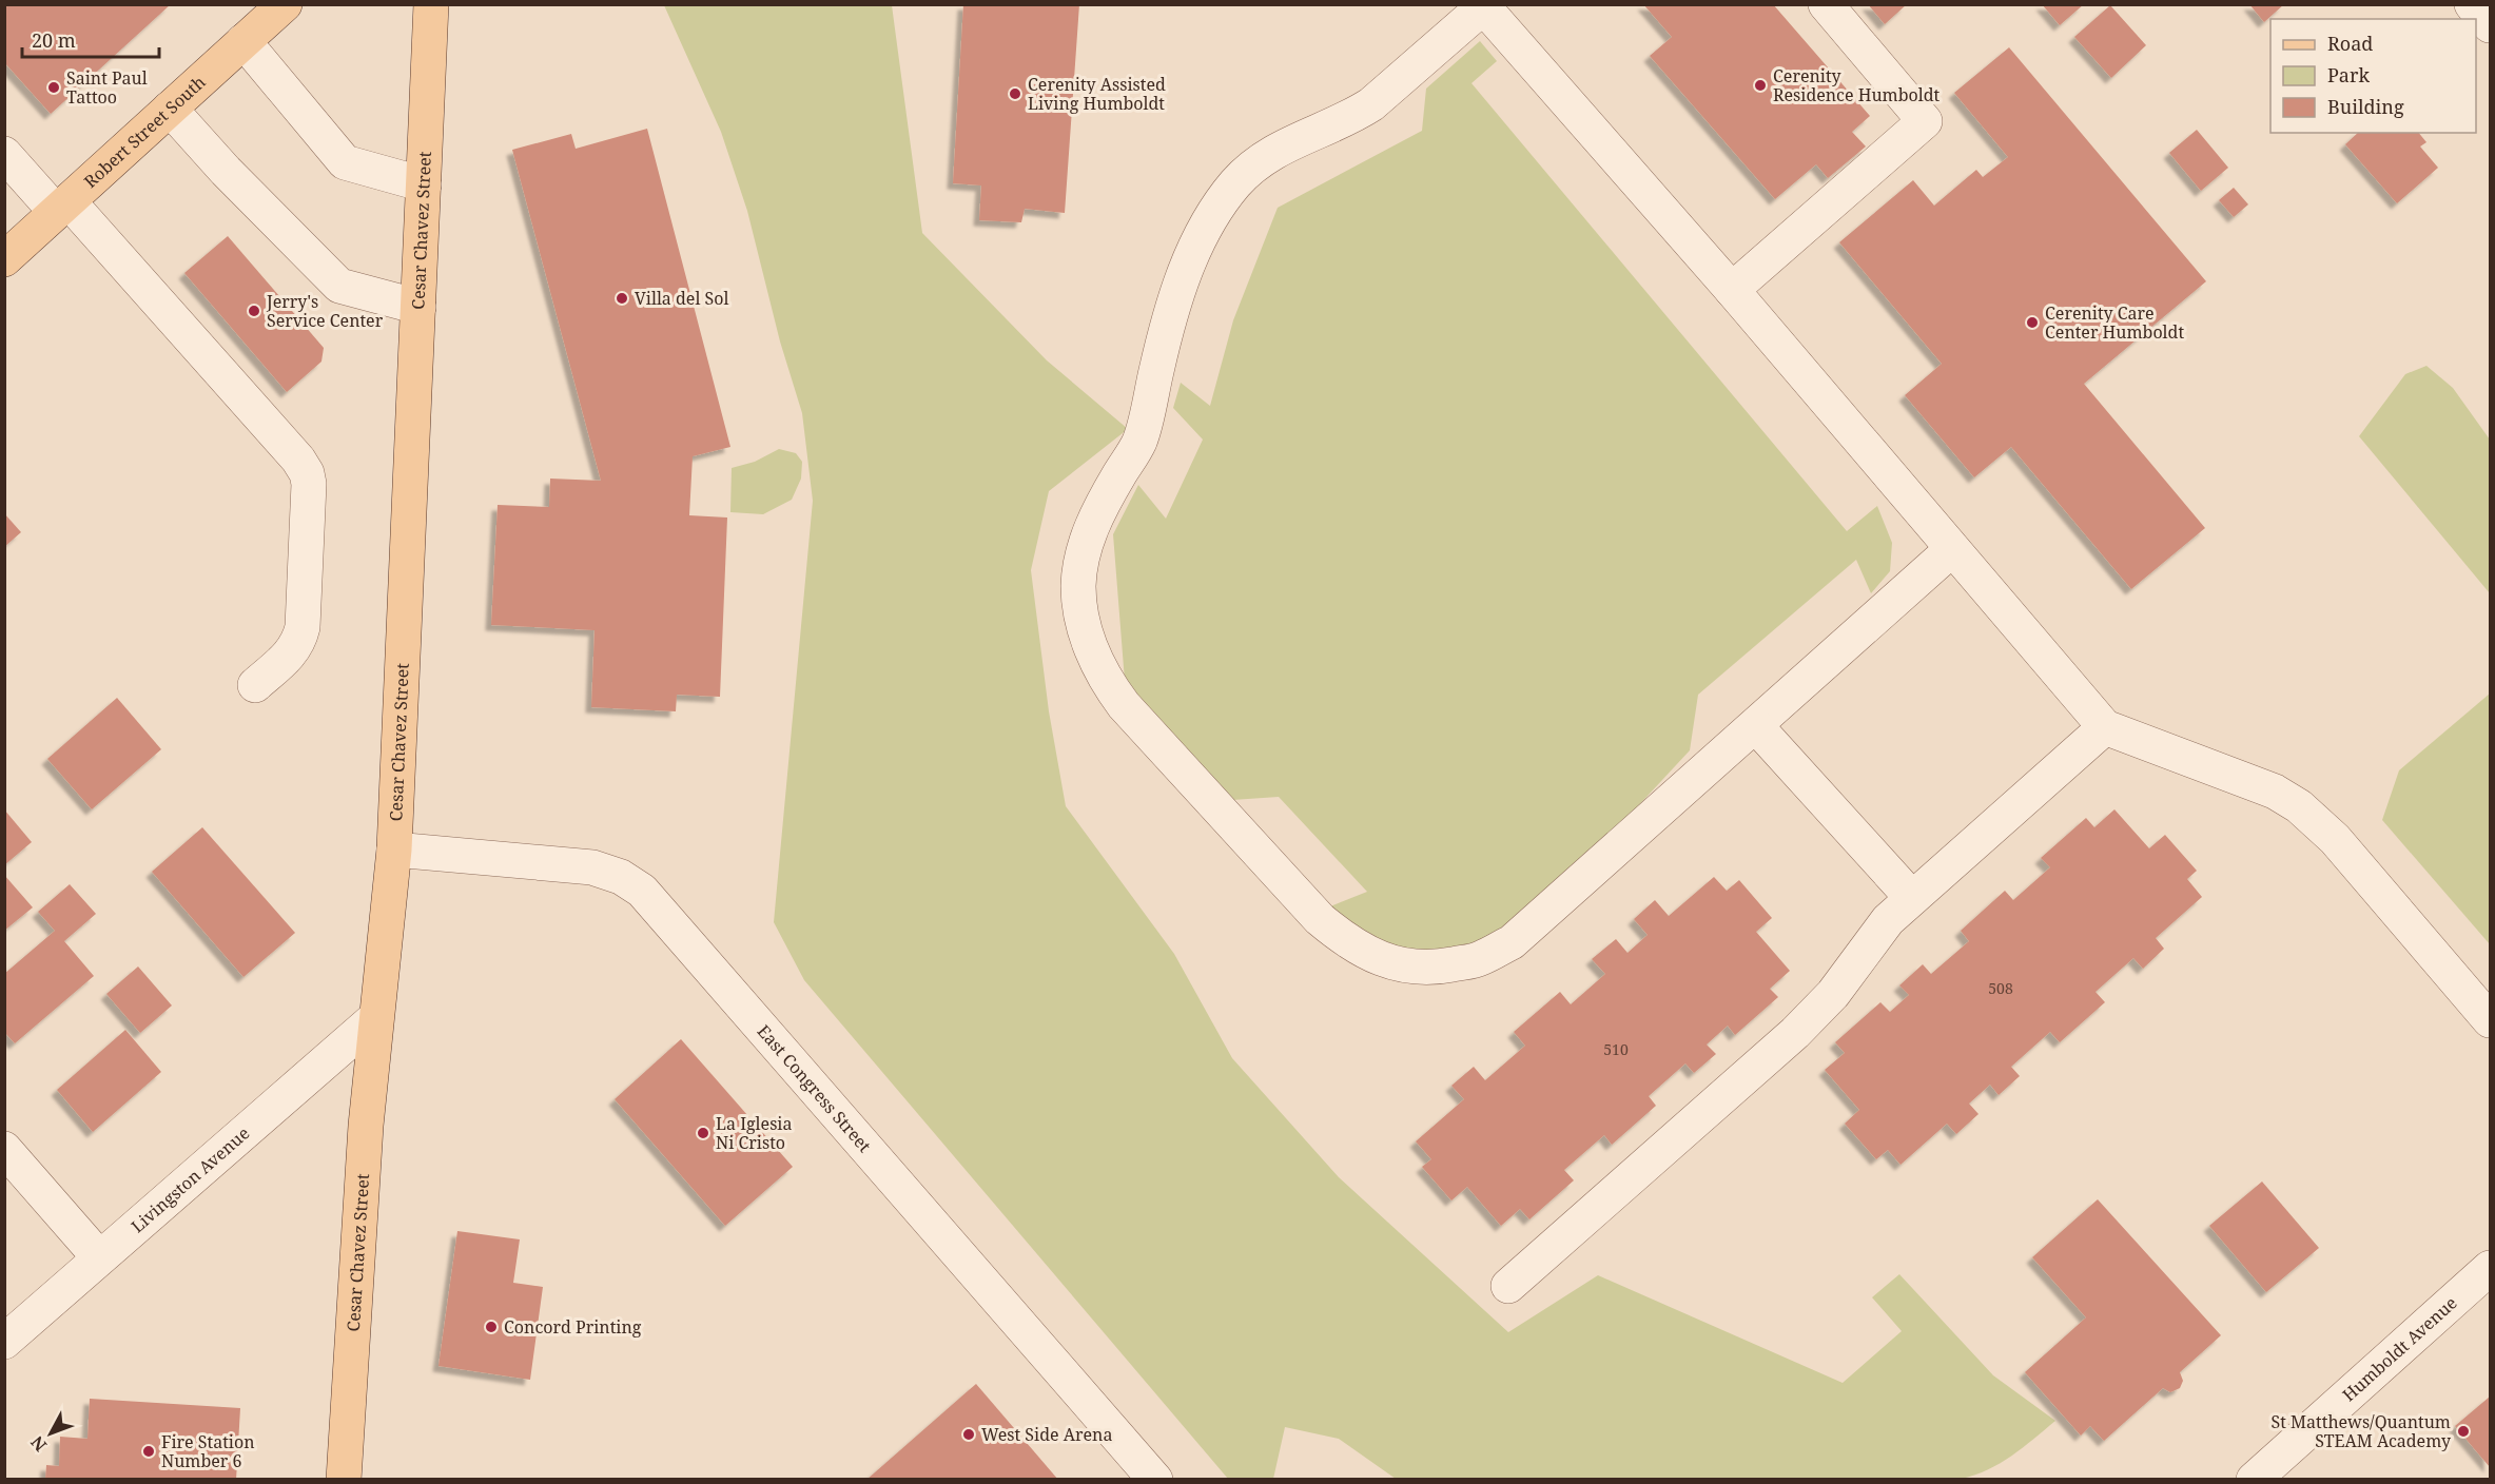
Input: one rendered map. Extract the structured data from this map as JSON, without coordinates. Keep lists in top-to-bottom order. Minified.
{"streets":{"main road":["Robert Street South","Cesar Chavez Street"],"street":["East Congress Street","Livingston Avenue","Humboldt Avenue"]},"crossings":[["Cesar Chavez Street","East Congress Street"],["Cesar Chavez Street","Livingston Avenue"]],"places":["Cerenity Residence Humboldt","Saint Paul Tattoo","Cerenity Assisted Living Humboldt","Villa del Sol","Jerry's Service Center","Cerenity Care Center Humboldt","La Iglesia Ni Cristo","Concord Printing","St Matthews/Quantum STEAM Academy","West Side Arena","Fire Station Number 6"],"house_numbers":["508","510"],"legend":["Road","Park","Building"],"scale_bar":"20 m","north":"bottom left"}
